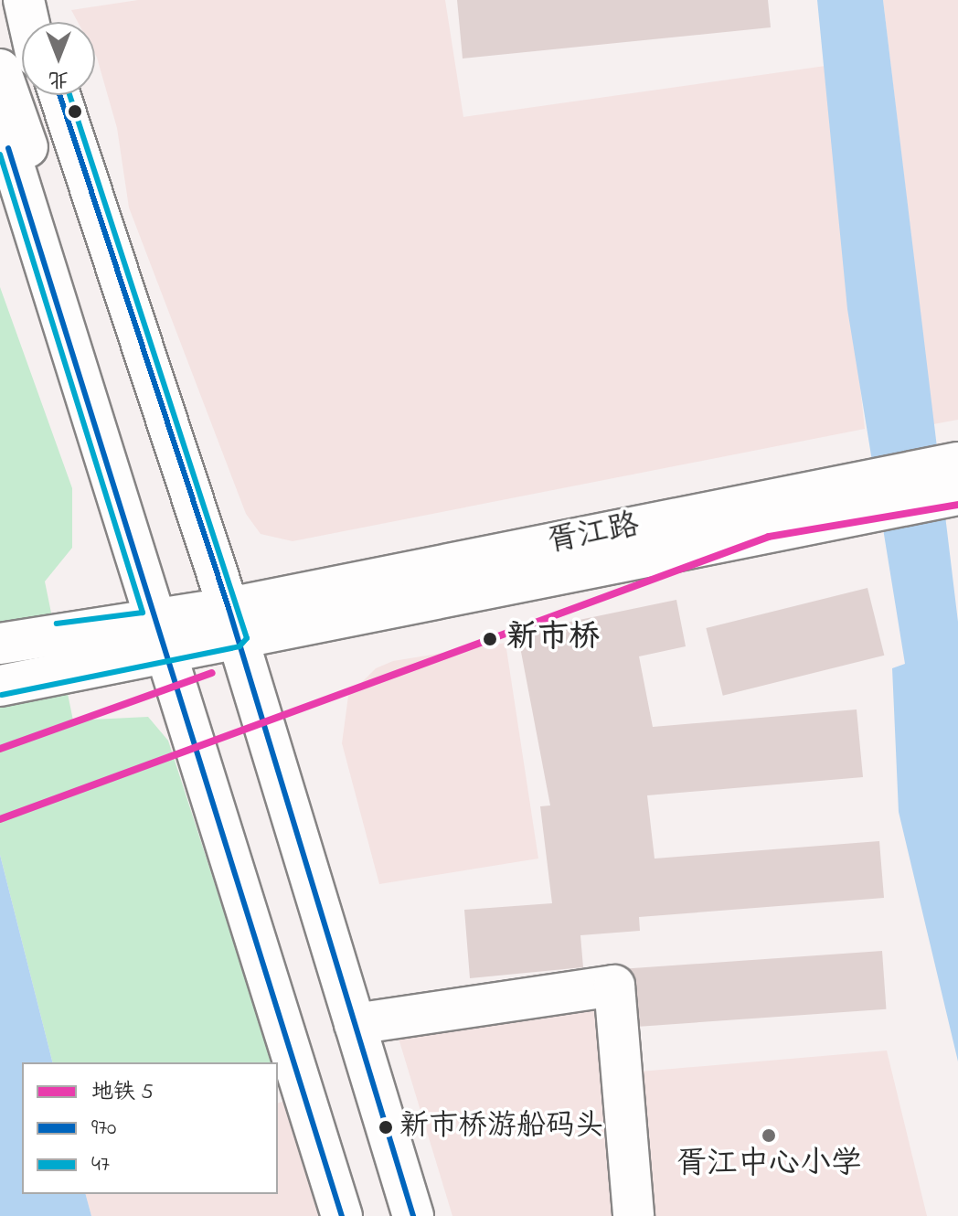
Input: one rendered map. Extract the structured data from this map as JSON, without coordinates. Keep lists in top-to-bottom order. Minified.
{"streets":{"main road":["胥江路"]},"places":["新市桥","新市桥游船码头","胥江中心小学"],"lines":["transit line 970","transit line 47","metro line 5"],"legend":["地铁 5","970","47"],"north":"bottom"}
